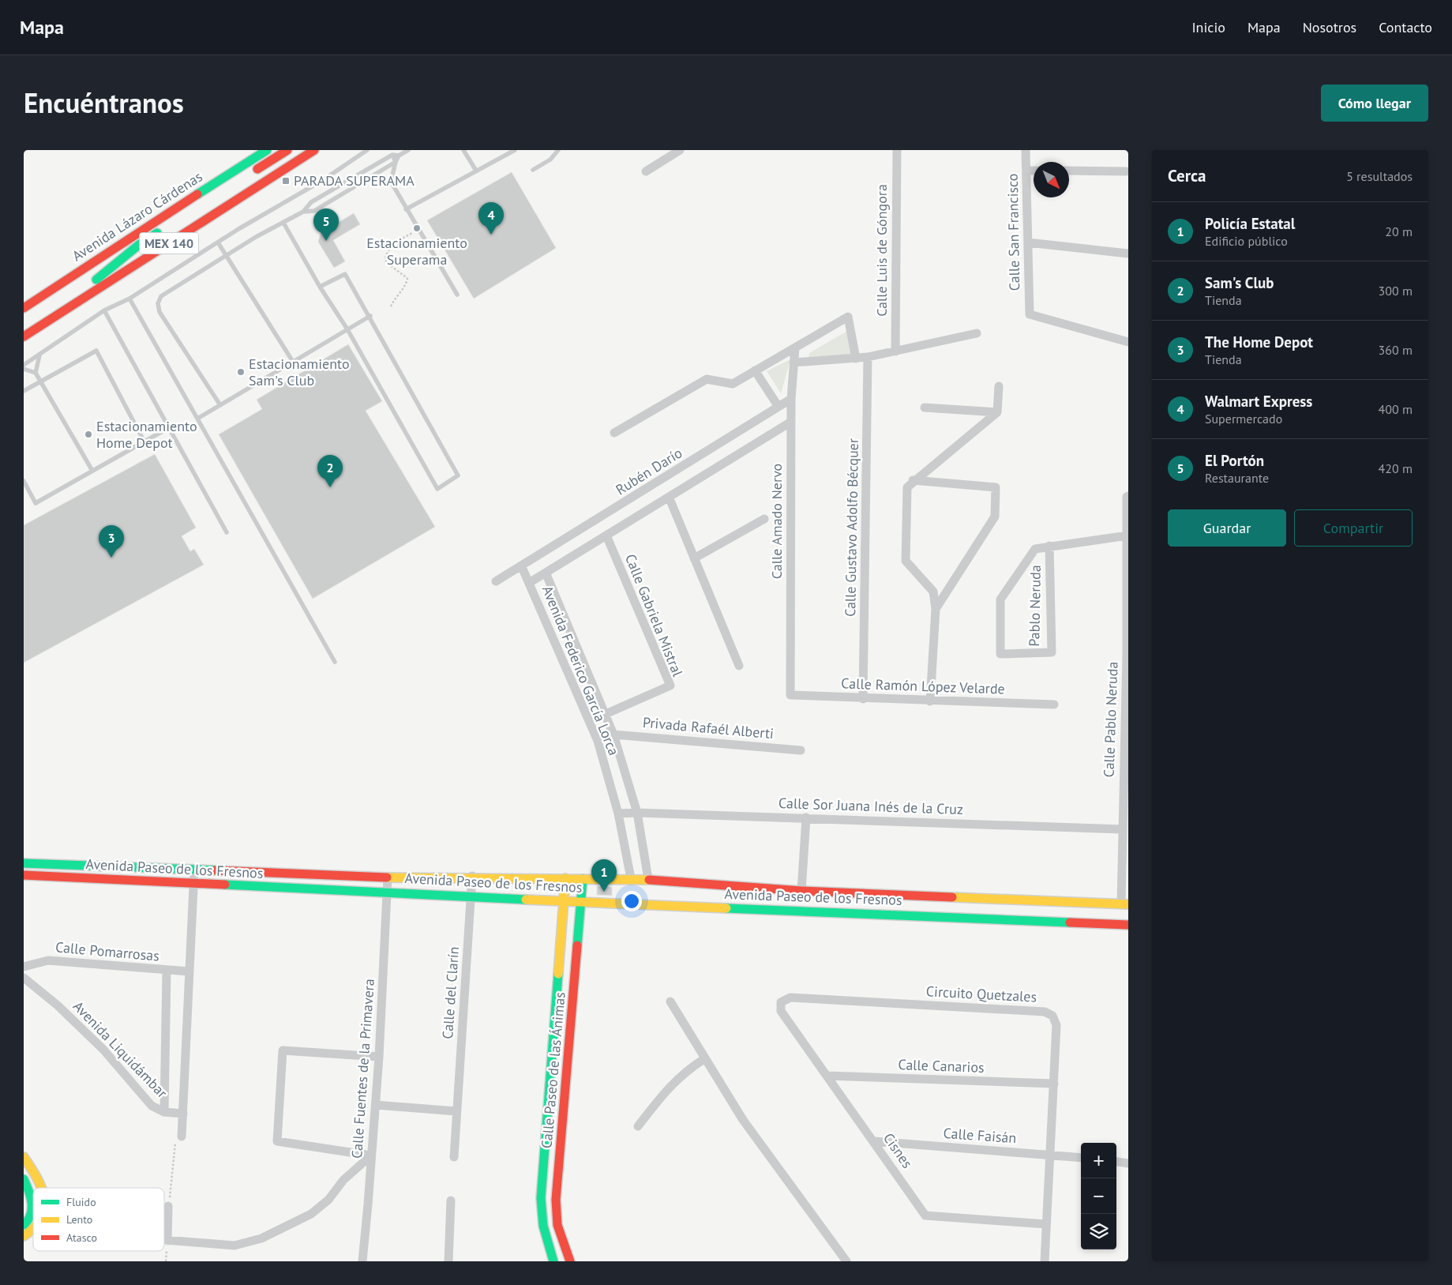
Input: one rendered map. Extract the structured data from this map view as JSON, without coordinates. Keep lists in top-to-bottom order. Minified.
{"streets":{"main road":["Avenida Lázaro Cárdenas","MEX 140","Avenida Paseo de los Fresnos","Calle Paseo de las Ánimas"],"street":["Calle San Francisco","Calle Luis de Góngora","Rubén Darío","Calle Amado Nervo","Calle Gustavo Adolfo Bécquer","Pablo Neruda","Calle Gabriela Mistral","Avenida Federico García Lorca","Calle Ramón López Velarde","Calle Pablo Neruda","Privada Rafaél Alberti","Calle Sor Juana Inés de la Cruz","Calle Pomarrosas","Calle del Clarín","Circuito Quetzales","Avenida Liquidámbar","Calle Canarios","Calle Fuentes de la Primavera","Calle Faisán","Cisnes"]},"crossings":[["Rubén Darío","Calle Amado Nervo"],["Rubén Darío","Avenida Federico García Lorca"],["Calle Amado Nervo","Calle Ramón López Velarde"],["Calle Gustavo Adolfo Bécquer","Calle Ramón López Velarde"],["Pablo Neruda","Calle Pablo Neruda"],["Calle Gabriela Mistral","Avenida Federico García Lorca"],["Avenida Federico García Lorca","Privada Rafaél Alberti"],["Avenida Federico García Lorca","Calle Sor Juana Inés de la Cruz"],["Avenida Federico García Lorca","Avenida Paseo de los Fresnos"],["Calle Pablo Neruda","Calle Sor Juana Inés de la Cruz"],["Calle Pablo Neruda","Avenida Paseo de los Fresnos"],["Avenida Paseo de los Fresnos","Calle del Clarín"],["Avenida Paseo de los Fresnos","Calle Fuentes de la Primavera"],["Avenida Paseo de los Fresnos","Calle Paseo de las Ánimas"],["Circuito Quetzales","Calle Canarios"],["Circuito Quetzales","Calle Faisán"],["Circuito Quetzales","Cisnes"],["Calle Canarios","Cisnes"],["Calle Faisán","Cisnes"]],"places":{"transit":["PARADA SUPERAMA"],"other":["Estacionamiento Superama","Estacionamiento Sam's Club","Estacionamiento Home Depot"]},"legend":["Fluido","Lento","Atasco"],"north":"bottom right","page":{"header":"Mapa","nav":["Inicio","Mapa","Nosotros","Contacto"],"title":"Encuéntranos","buttons":["Cómo llegar",["Guardar","Compartir"]],"heading":["Cerca","5 resultados"],"list":[{"mark":"1","name":"Policía Estatal","note":"Edificio público","value":"20 m"},{"mark":"2","name":"Sam's Club","note":"Tienda","value":"300 m"},{"mark":"3","name":"The Home Depot","note":"Tienda","value":"360 m"},{"mark":"4","name":"Walmart Express","note":"Supermercado","value":"400 m"},{"mark":"5","name":"El Portón","note":"Restaurante","value":"420 m"}],"pins":["4","5","2","3","1"],"map_buttons":["+","−"]}}
